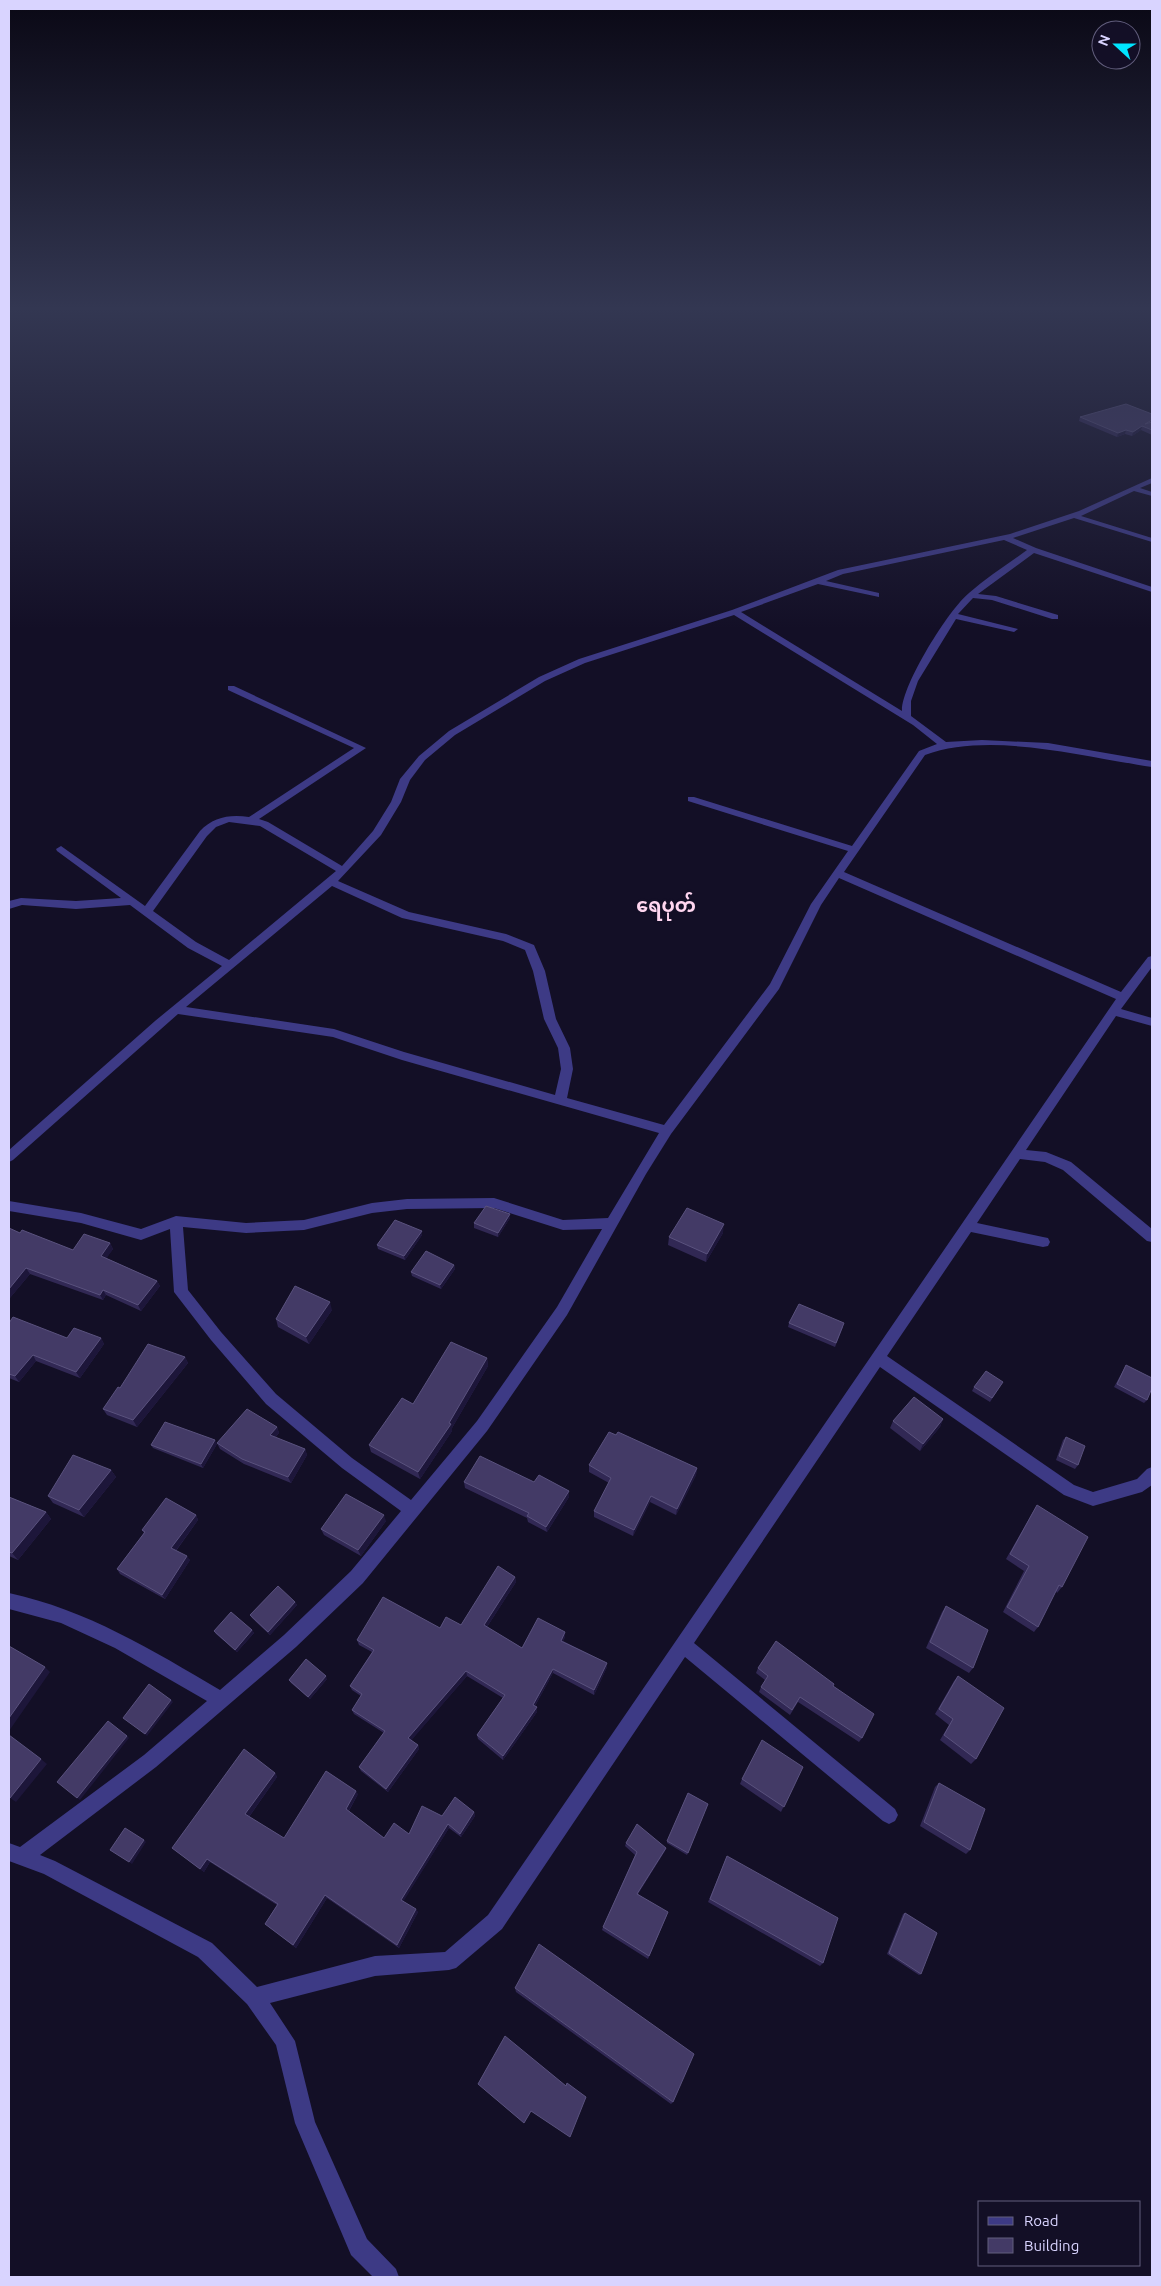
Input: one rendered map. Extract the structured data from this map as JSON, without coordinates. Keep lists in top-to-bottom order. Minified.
{"districts":["ရေပုတ်"],"legend":["Road","Building"],"north":"left"}
